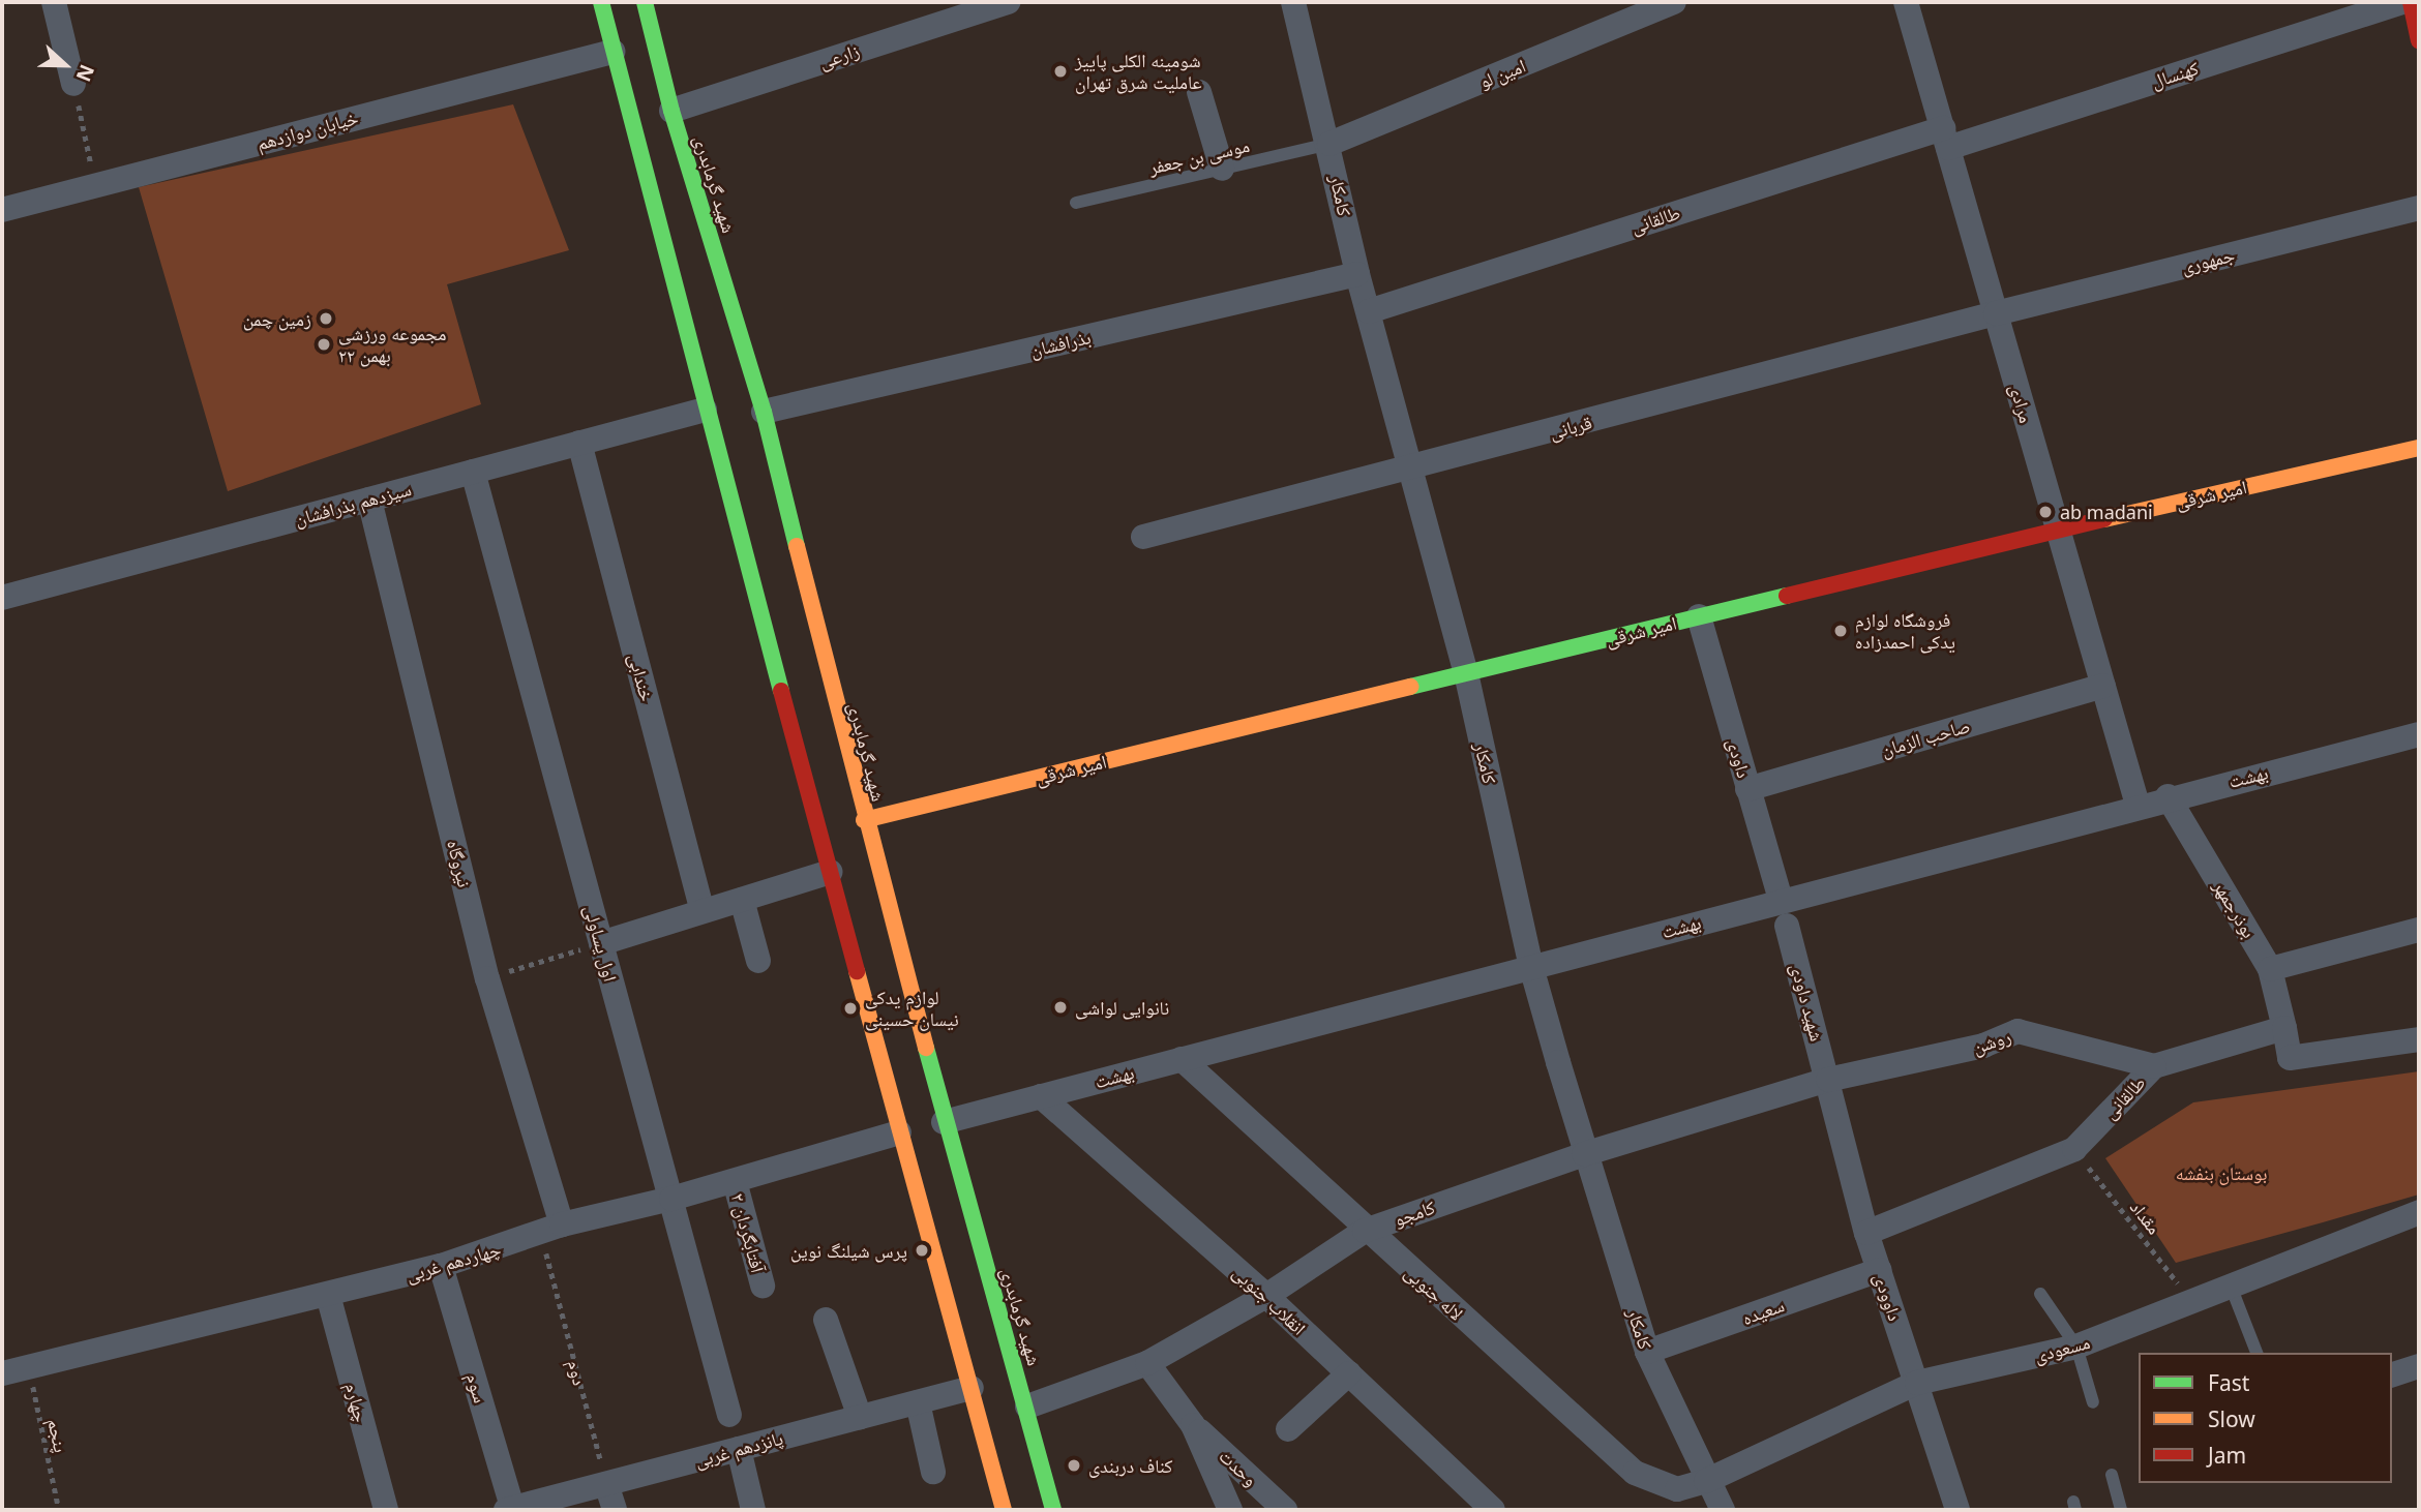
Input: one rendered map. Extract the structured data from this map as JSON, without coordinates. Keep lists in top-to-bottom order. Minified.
{"streets":{"main road":["شهید گرمابدری","امیر شرقی"],"street":["زارعی","امین لو","کهنسال","خیابان دوازدهم","کامکار","طالقانی","جمهوری","بذرافشان","مرادی","قربانی","سیزدهم بذرافشان","خندابی","صاحب الزمان","داودی","بهشت","نیروگاه","بوذرجمهر","اول یساولی","شهید داودی","روشن","کامجو","آفتابگردان ۲","چهاردهم غربی","لاله جنوبی","داوودی","انقلاب جنوبی","سعیده","مسعودی","سوم","چهارم","پانزدهم غربی","وحدت"],"lane":["موسی بن جعفر"],"path":["مقداد","دوم","پنجم"]},"crossings":[["زارعی","شهید گرمابدری"],["امین لو","موسی بن جعفر"],["امین لو","کامکار"],["کهنسال","طالقانی"],["کهنسال","مرادی"],["موسی بن جعفر","کامکار"],["شهید گرمابدری","بذرافشان"],["شهید گرمابدری","امیر شرقی"],["شهید گرمابدری","بهشت"],["شهید گرمابدری","کامجو"],["کامکار","طالقانی"],["کامکار","بذرافشان"],["کامکار","قربانی"],["کامکار","امیر شرقی"],["کامکار","بهشت"],["کامکار","کامجو"],["کامکار","لاله جنوبی"],["کامکار","سعیده"],["کامکار","مسعودی"],["طالقانی","مرادی"],["طالقانی","بوذرجمهر"],["طالقانی","روشن"],["طالقانی","مقداد"],["طالقانی","داوودی"],["جمهوری","مرادی"],["جمهوری","قربانی"],["مرادی","قربانی"],["مرادی","امیر شرقی"],["مرادی","صاحب الزمان"],["مرادی","بهشت"],["امیر شرقی","داودی"],["سیزدهم بذرافشان","خندابی"],["سیزدهم بذرافشان","نیروگاه"],["سیزدهم بذرافشان","اول یساولی"],["صاحب الزمان","داودی"],["داودی","بهشت"],["بهشت","بوذرجمهر"],["بهشت","لاله جنوبی"],["بهشت","انقلاب جنوبی"],["نیروگاه","چهاردهم غربی"],["نیروگاه","دوم"],["اول یساولی","چهاردهم غربی"],["شهید داودی","روشن"],["شهید داودی","کامجو"],["شهید داودی","داوودی"],["روشن","کامجو"],["روشن","داوودی"],["کامجو","لاله جنوبی"],["کامجو","داوودی"],["کامجو","انقلاب جنوبی"],["کامجو","وحدت"],["مقداد","مسعودی"],["آفتابگردان ۲","چهاردهم غربی"],["چهاردهم غربی","دوم"],["چهاردهم غربی","سوم"],["چهاردهم غربی","چهارم"],["چهاردهم غربی","پنجم"],["لاله جنوبی","مسعودی"],["داوودی","سعیده"],["داوودی","مسعودی"],["دوم","پانزدهم غربی"],["سوم","پانزدهم غربی"]],"parks":["بوستان بنفشه"],"places":["شومینه الکلی پاییز عاملیت شرق تهران","زمین چمن","مجموعه ورزشی ۲۲ بهمن","ab madani","فروشگاه لوازم یدکی احمدزاده","نانوایی لواشی","لوازم یدکی نیسان حسینی","پرس شیلنگ نوین","کناف دربندی"],"legend":["Fast","Slow","Jam"],"north":"right"}
